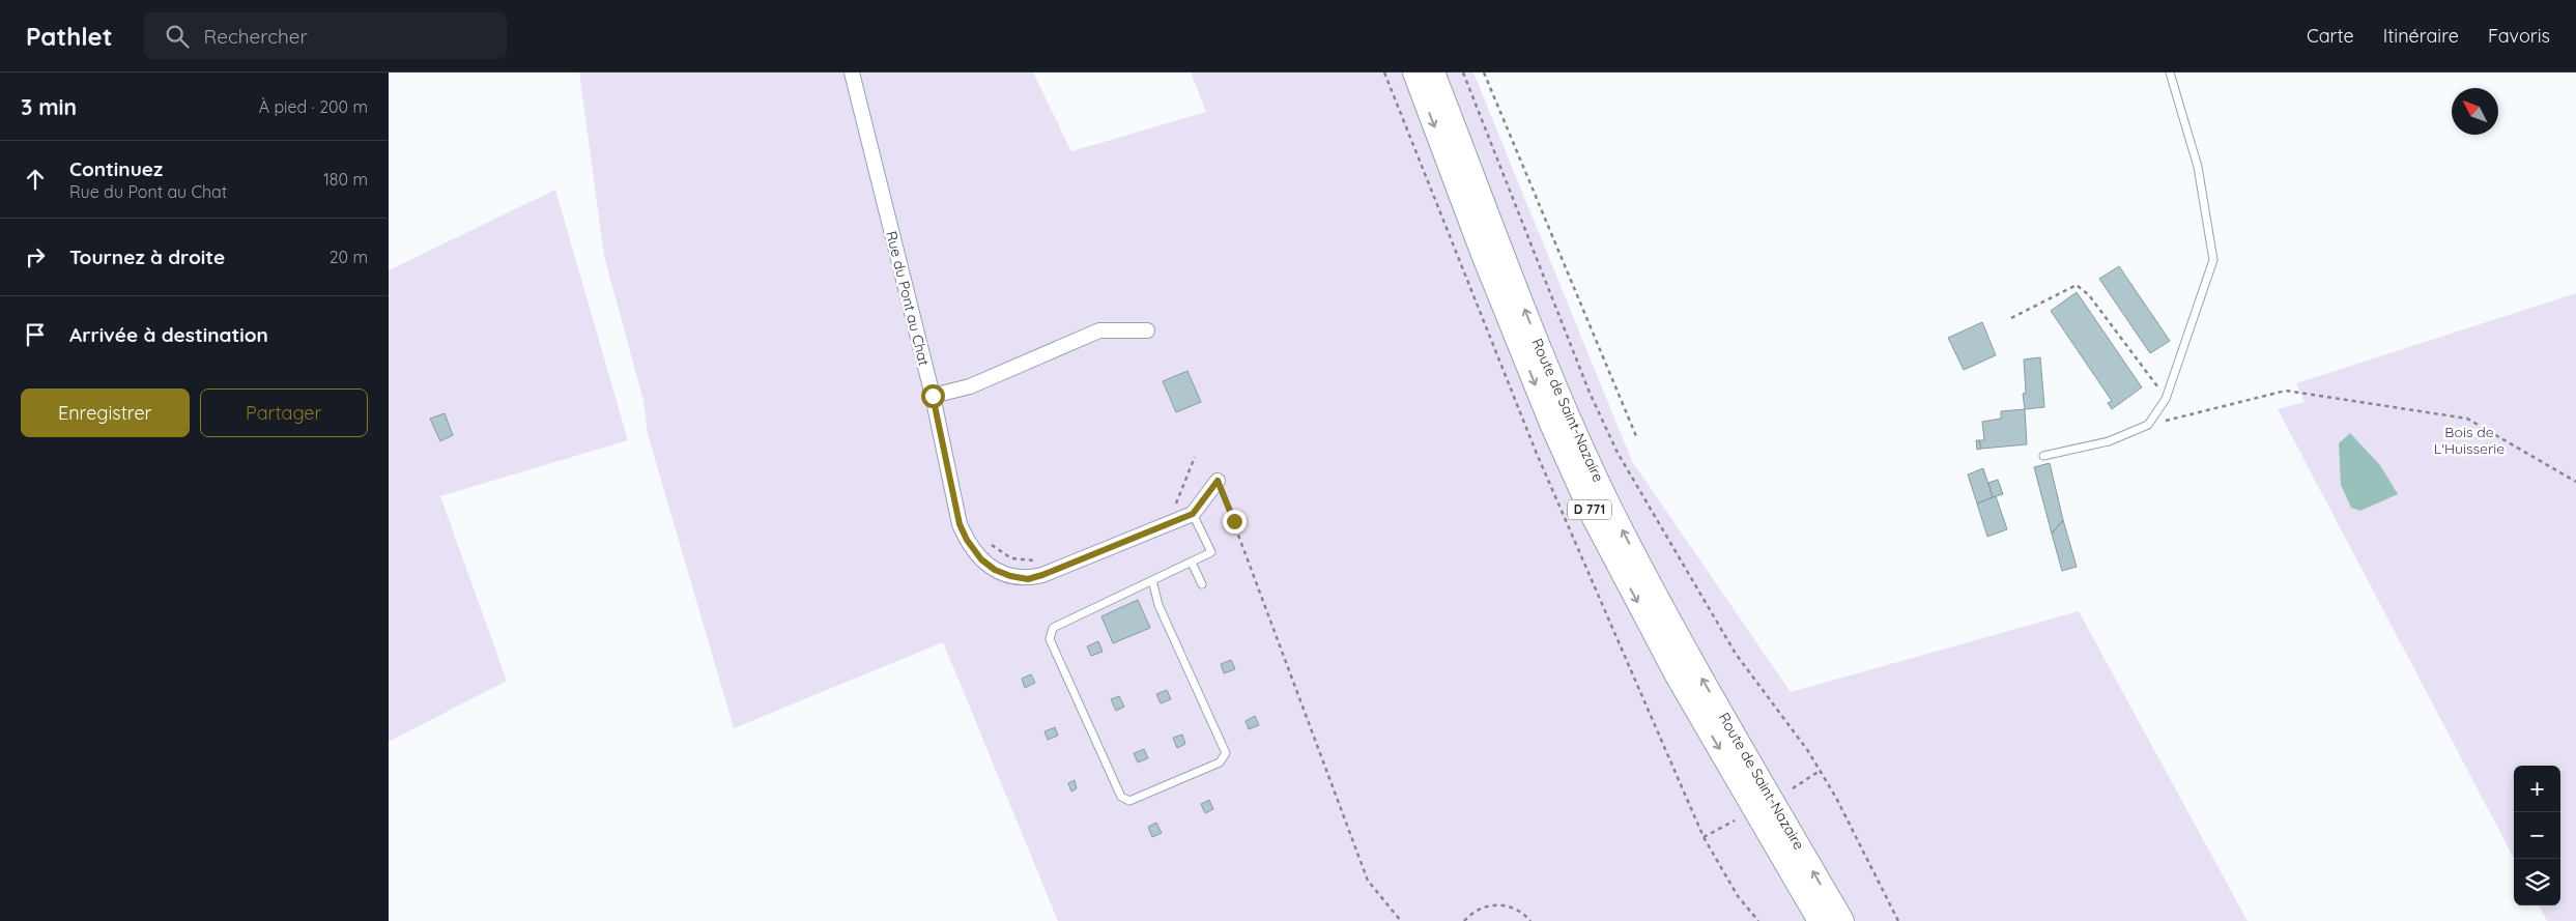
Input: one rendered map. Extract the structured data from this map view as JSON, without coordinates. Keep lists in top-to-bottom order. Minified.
{"streets":{"main road":["Route de Saint-Nazaire","D 771"],"street":["Rue du Pont au Chat"]},"parks":["Bois de L'Huisserie"],"north":"top left","page":{"header":"Pathlet","search":"Rechercher","nav":["Carte","Itinéraire","Favoris"],"heading":["3 min","À pied · 200 m"],"list":[["Continuez","Rue du Pont au Chat","180 m"],["Tournez à droite","20 m"],"Arrivée à destination"],"buttons":["Enregistrer","Partager"],"map_buttons":["+","−"]}}
